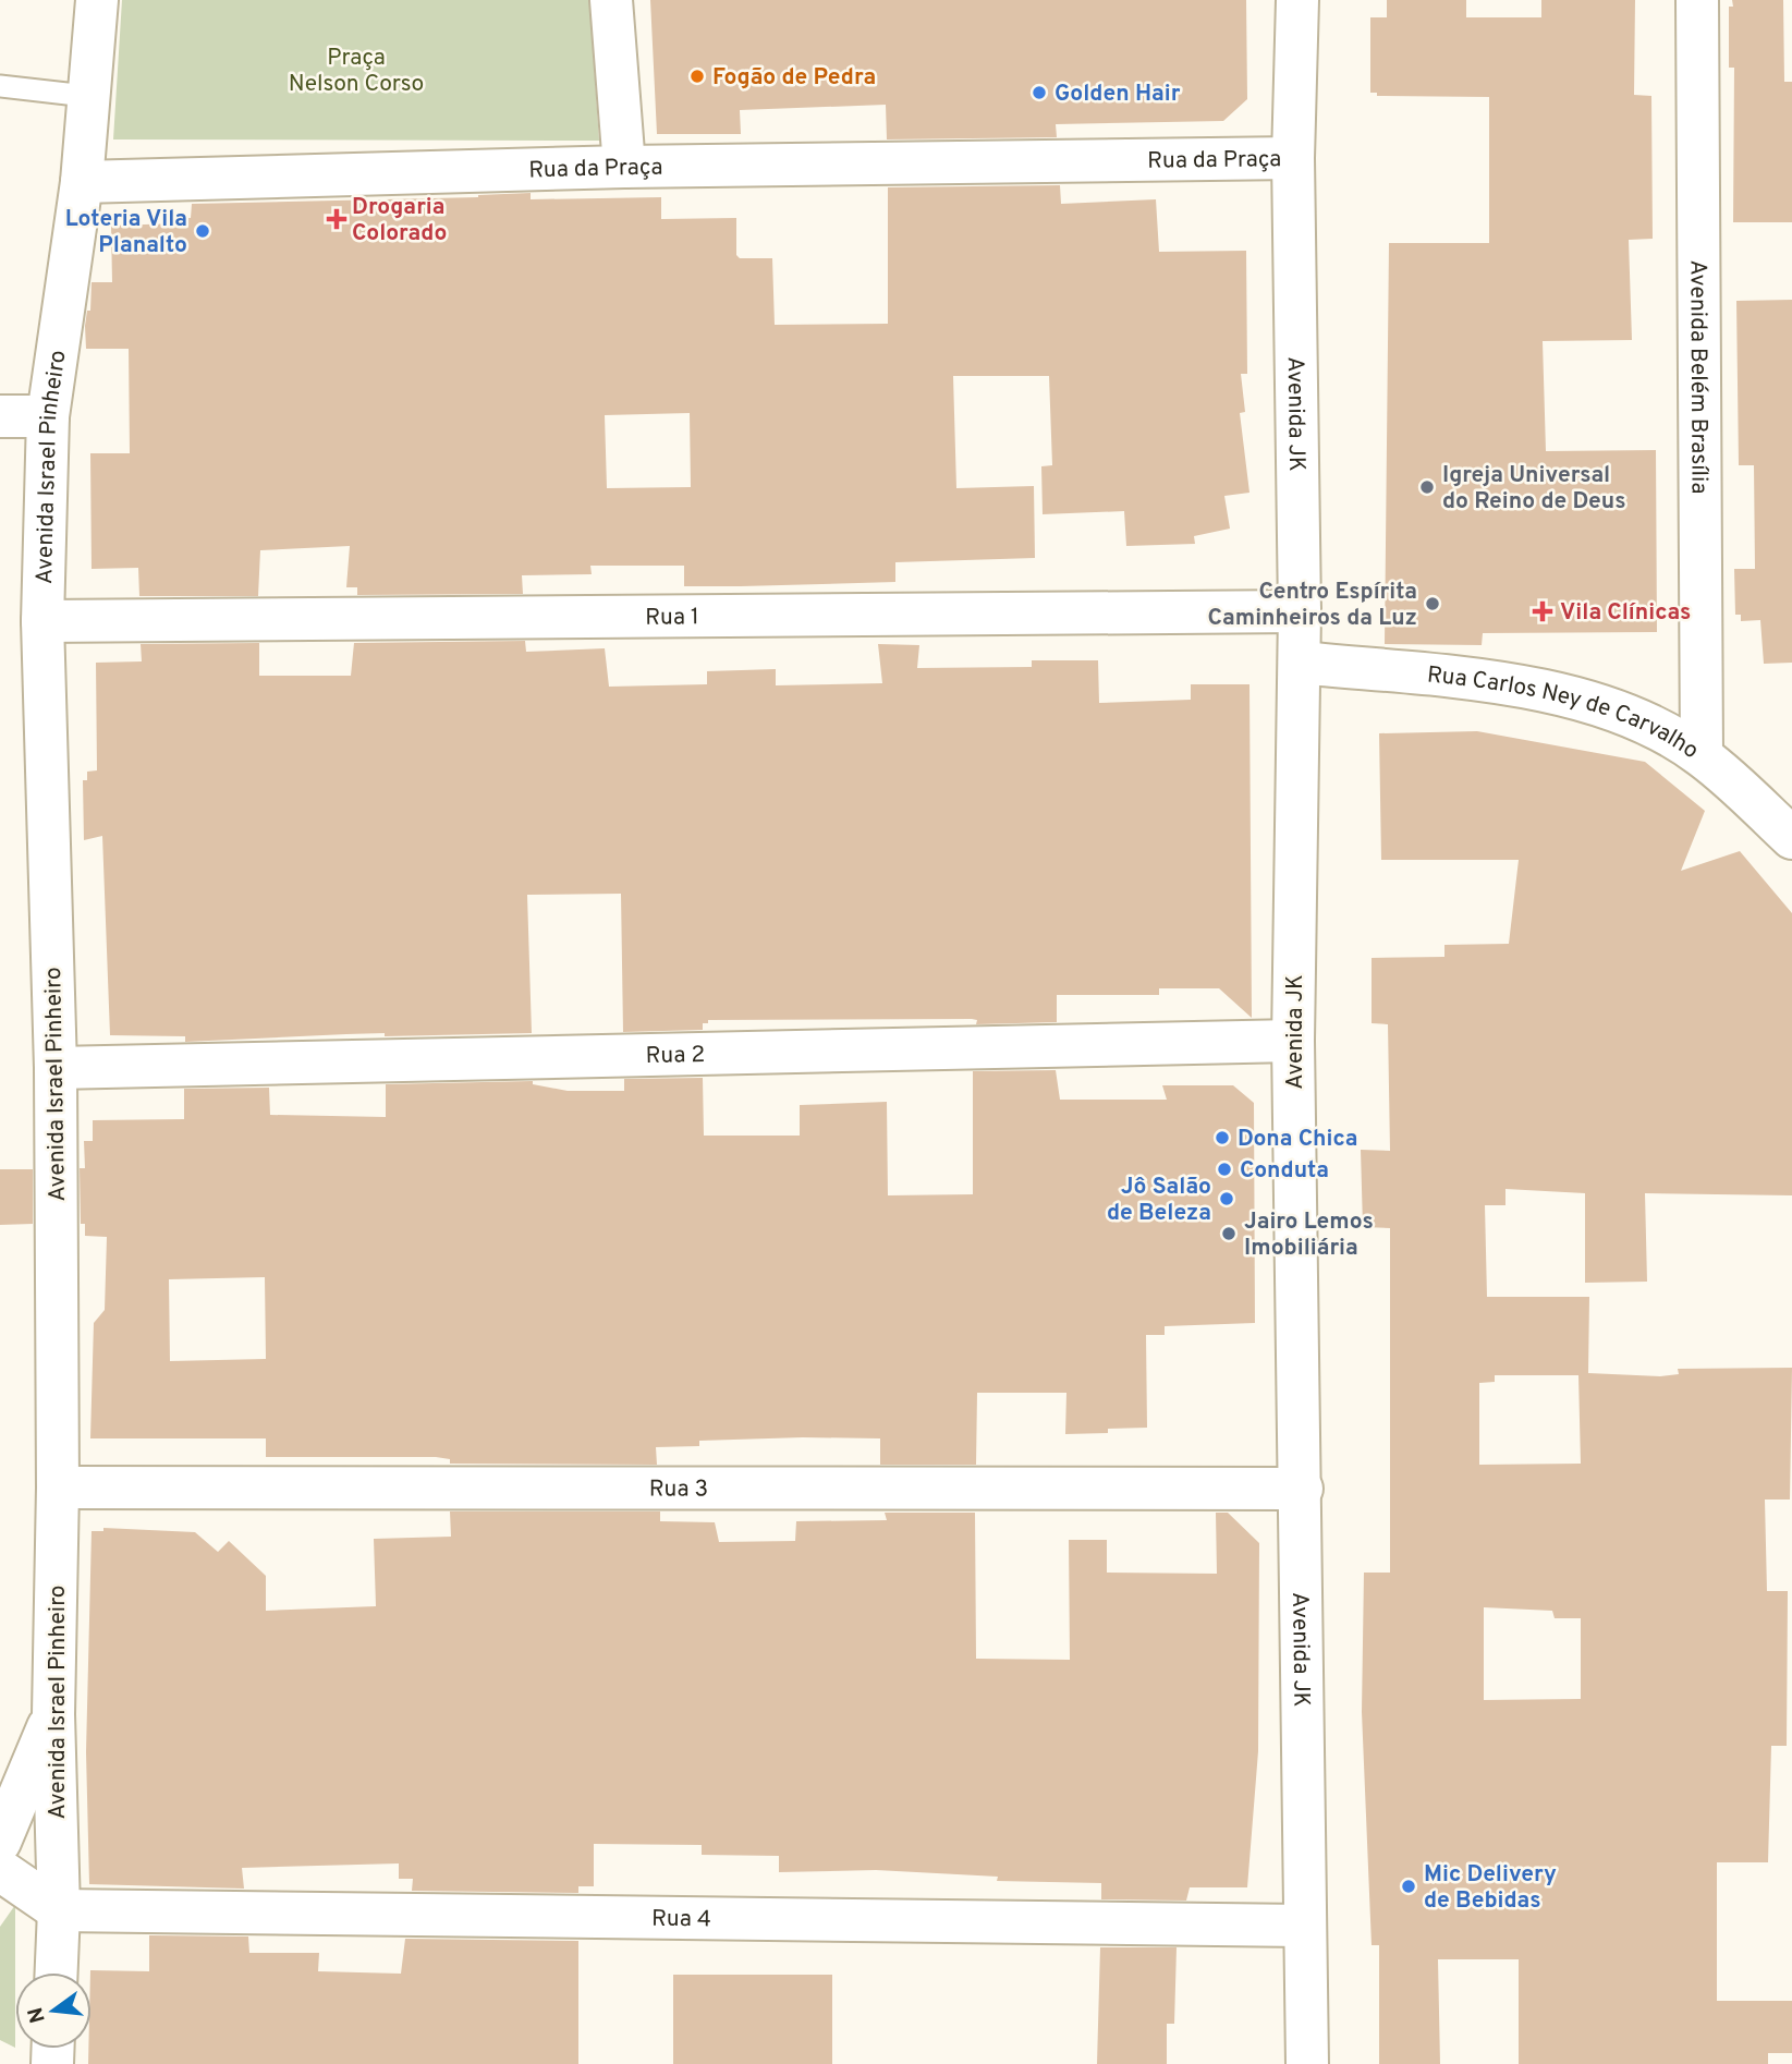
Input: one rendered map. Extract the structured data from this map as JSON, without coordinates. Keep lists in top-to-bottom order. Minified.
{"streets":{"street":["Rua da Praça","Avenida Belém Brasília","Avenida JK","Avenida Israel Pinheiro","Rua 1","Rua Carlos Ney de Carvalho","Rua 2","Rua 3","Rua 4"]},"crossings":[["Rua da Praça","Avenida JK"],["Rua da Praça","Avenida Israel Pinheiro"],["Avenida Belém Brasília","Rua Carlos Ney de Carvalho"],["Avenida JK","Rua 1"],["Avenida JK","Rua Carlos Ney de Carvalho"],["Avenida JK","Rua 2"],["Avenida JK","Rua 3"],["Avenida JK","Rua 4"],["Avenida Israel Pinheiro","Rua 1"],["Avenida Israel Pinheiro","Rua 2"],["Avenida Israel Pinheiro","Rua 3"],["Avenida Israel Pinheiro","Rua 4"]],"parks":["Praça Nelson Corso"],"places":{"other":["Fogão de Pedra","Golden Hair","Loteria Vila Planalto","Igreja Universal do Reino de Deus","Centro Espírita Caminheiros da Luz","Dona Chica","Conduta","Jô Salão de Beleza","Jairo Lemos Imobiliária","Mic Delivery de Bebidas"],"health":["Drogaria Colorado","Vila Clínicas"]},"north":"left"}
